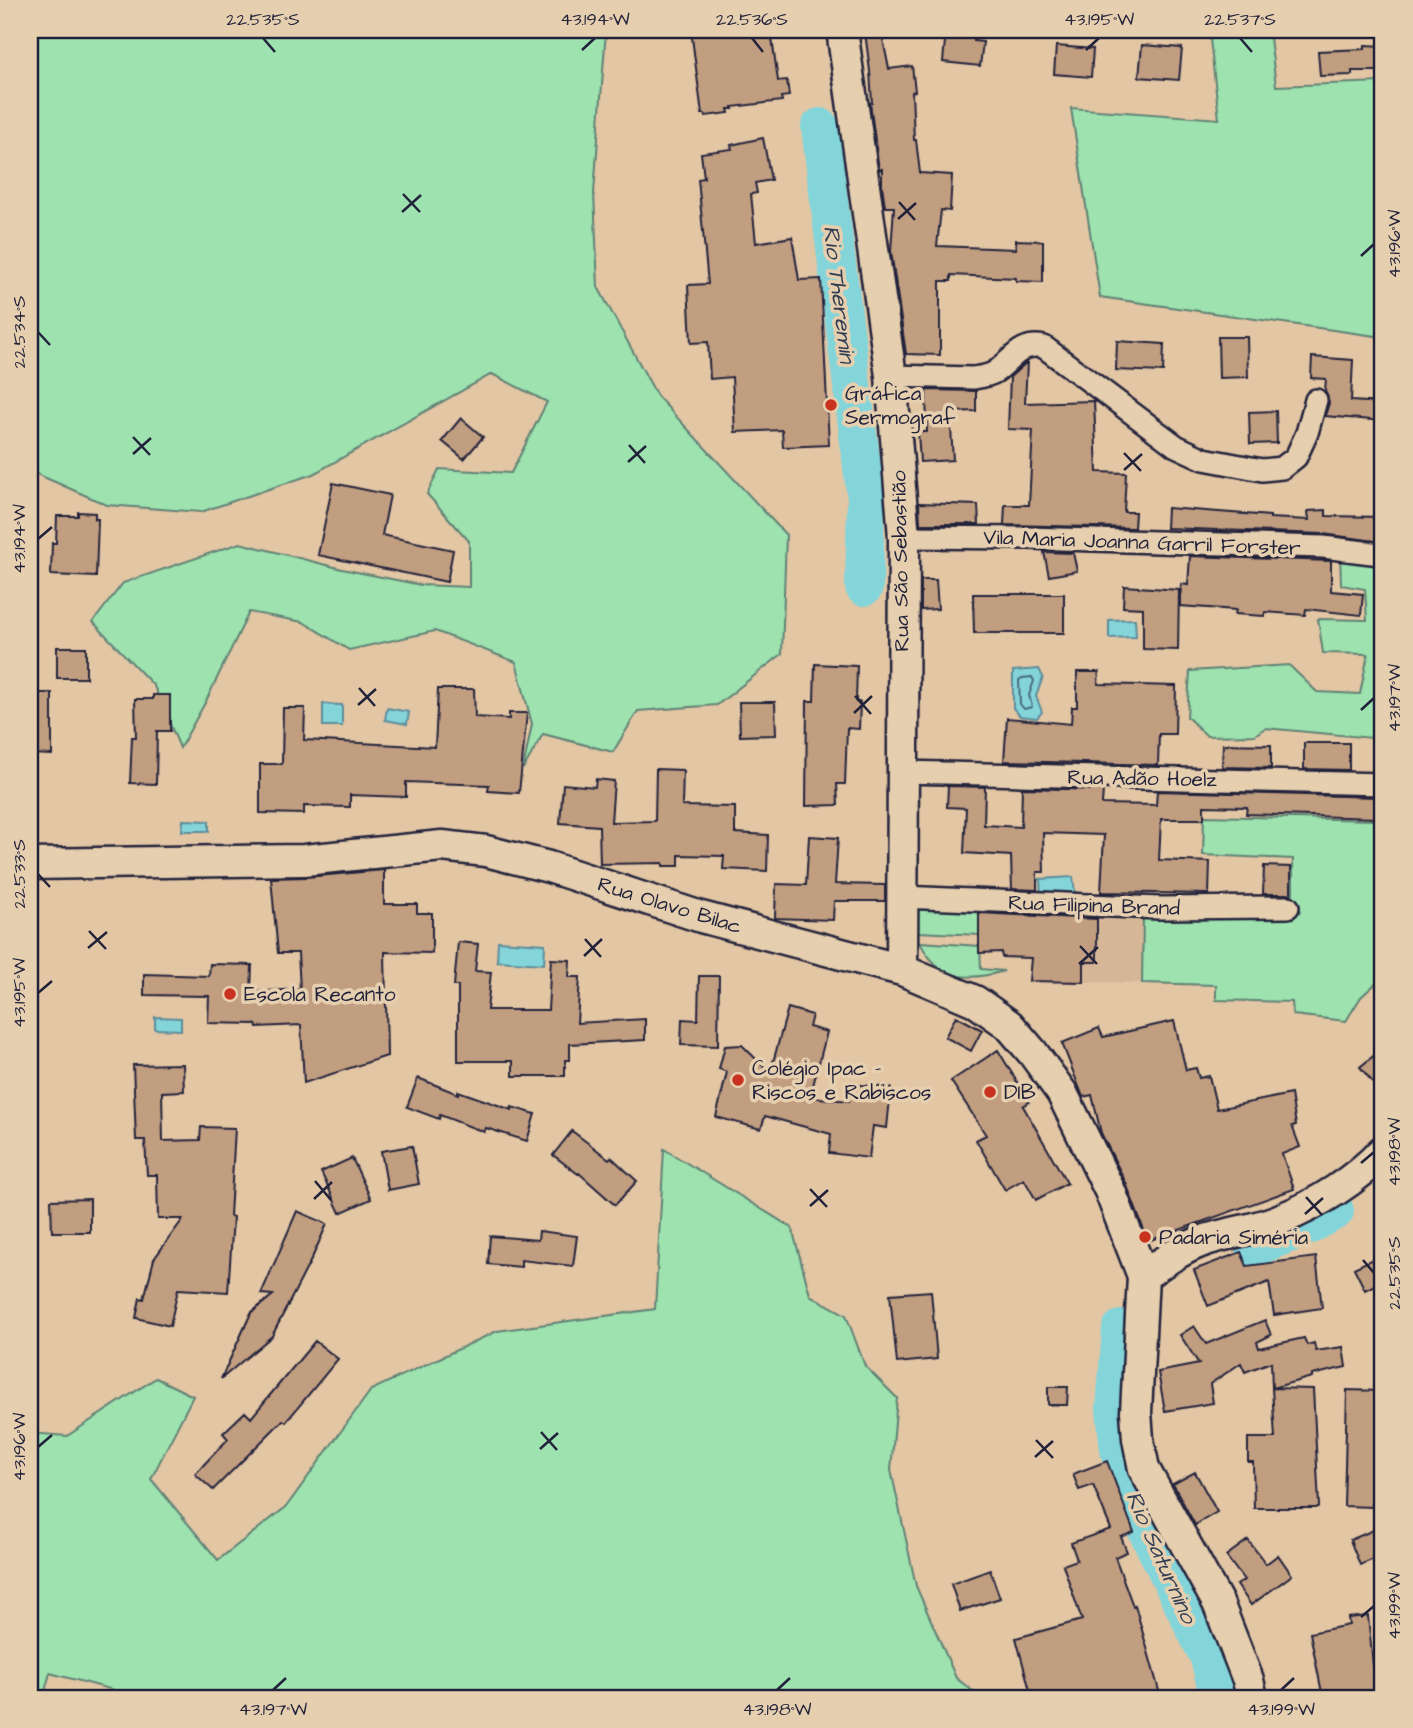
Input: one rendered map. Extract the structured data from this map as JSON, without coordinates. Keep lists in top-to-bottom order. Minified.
{"streets":{"main road":["Rua São Sebastião","Rua Olavo Bilac"],"street":["Vila Maria Joanna Garril Forster","Rua Adão Hoelz","Rua Filipina Brand"]},"crossings":[["Vila Maria Joanna Garril Forster","Rua São Sebastião"],["Rua São Sebastião","Rua Adão Hoelz"],["Rua São Sebastião","Rua Olavo Bilac"],["Rua São Sebastião","Rua Filipina Brand"]],"water":["Rio Theremin","Rio Saturnino"],"places":["Gráfica Sermograf","Escola Recanto","Colégio Ipac - Riscos e Rabiscos","DIB","Padaria Siméria"],"coordinates":["22.535°S","43.194°W","22.536°S","43.195°W","22.537°S","43.196°W","22.534°S","43.197°W","22.533°S","43.198°W","43.199°W"]}
